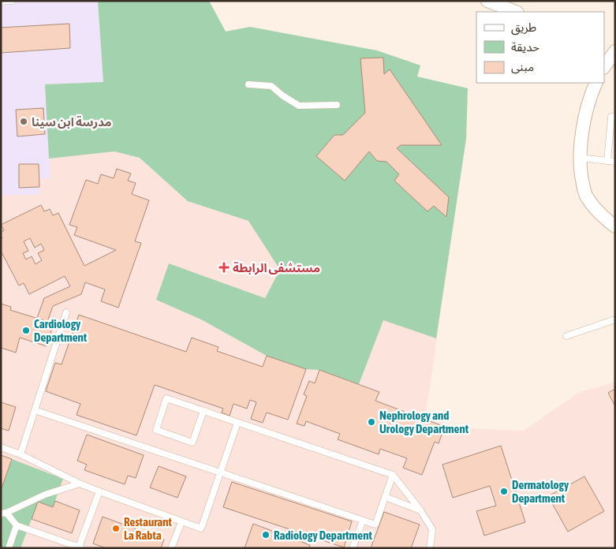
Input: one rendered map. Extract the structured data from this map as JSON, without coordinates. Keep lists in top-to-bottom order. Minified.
{"places":{"other":["مدرسة ابن سينا","Cardiology Department","Nephrology and Urology Department","Dermatology Department","Restaurant La Rabta","Radiology Department"],"health":["مستشفى الرابطة"]},"legend":["طريق","حديقة","مبنى"]}
